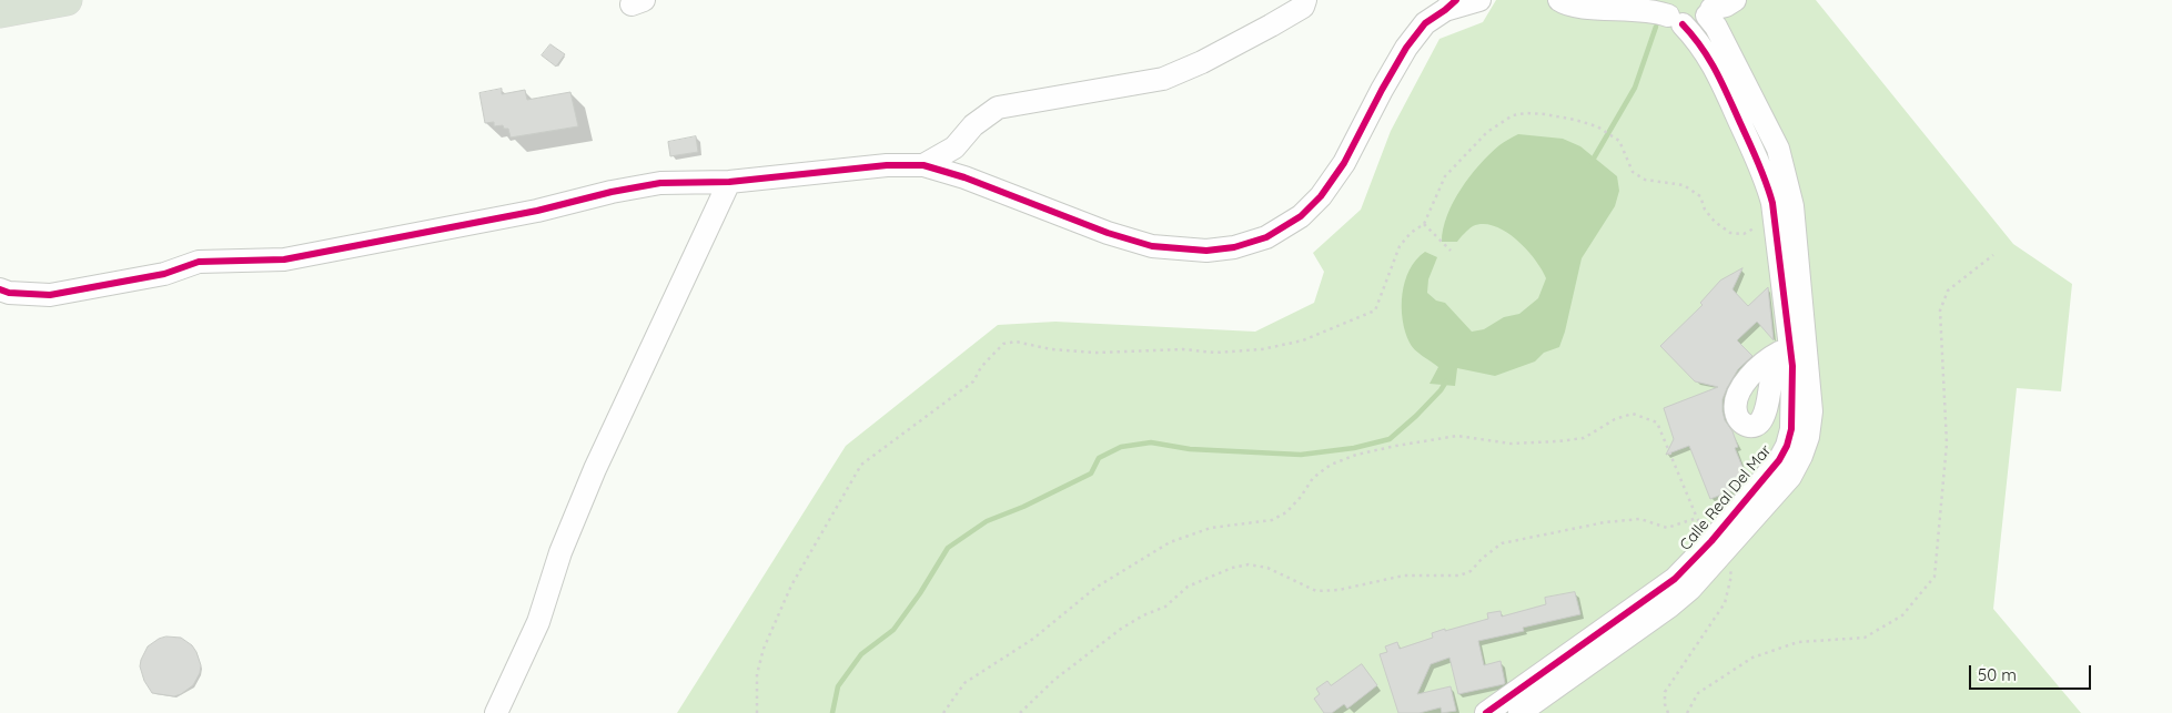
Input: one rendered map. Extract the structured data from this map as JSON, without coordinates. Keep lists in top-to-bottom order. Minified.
{"streets":{"street":["Calle Real Del Mar"]},"scale_bar":"50 m"}
